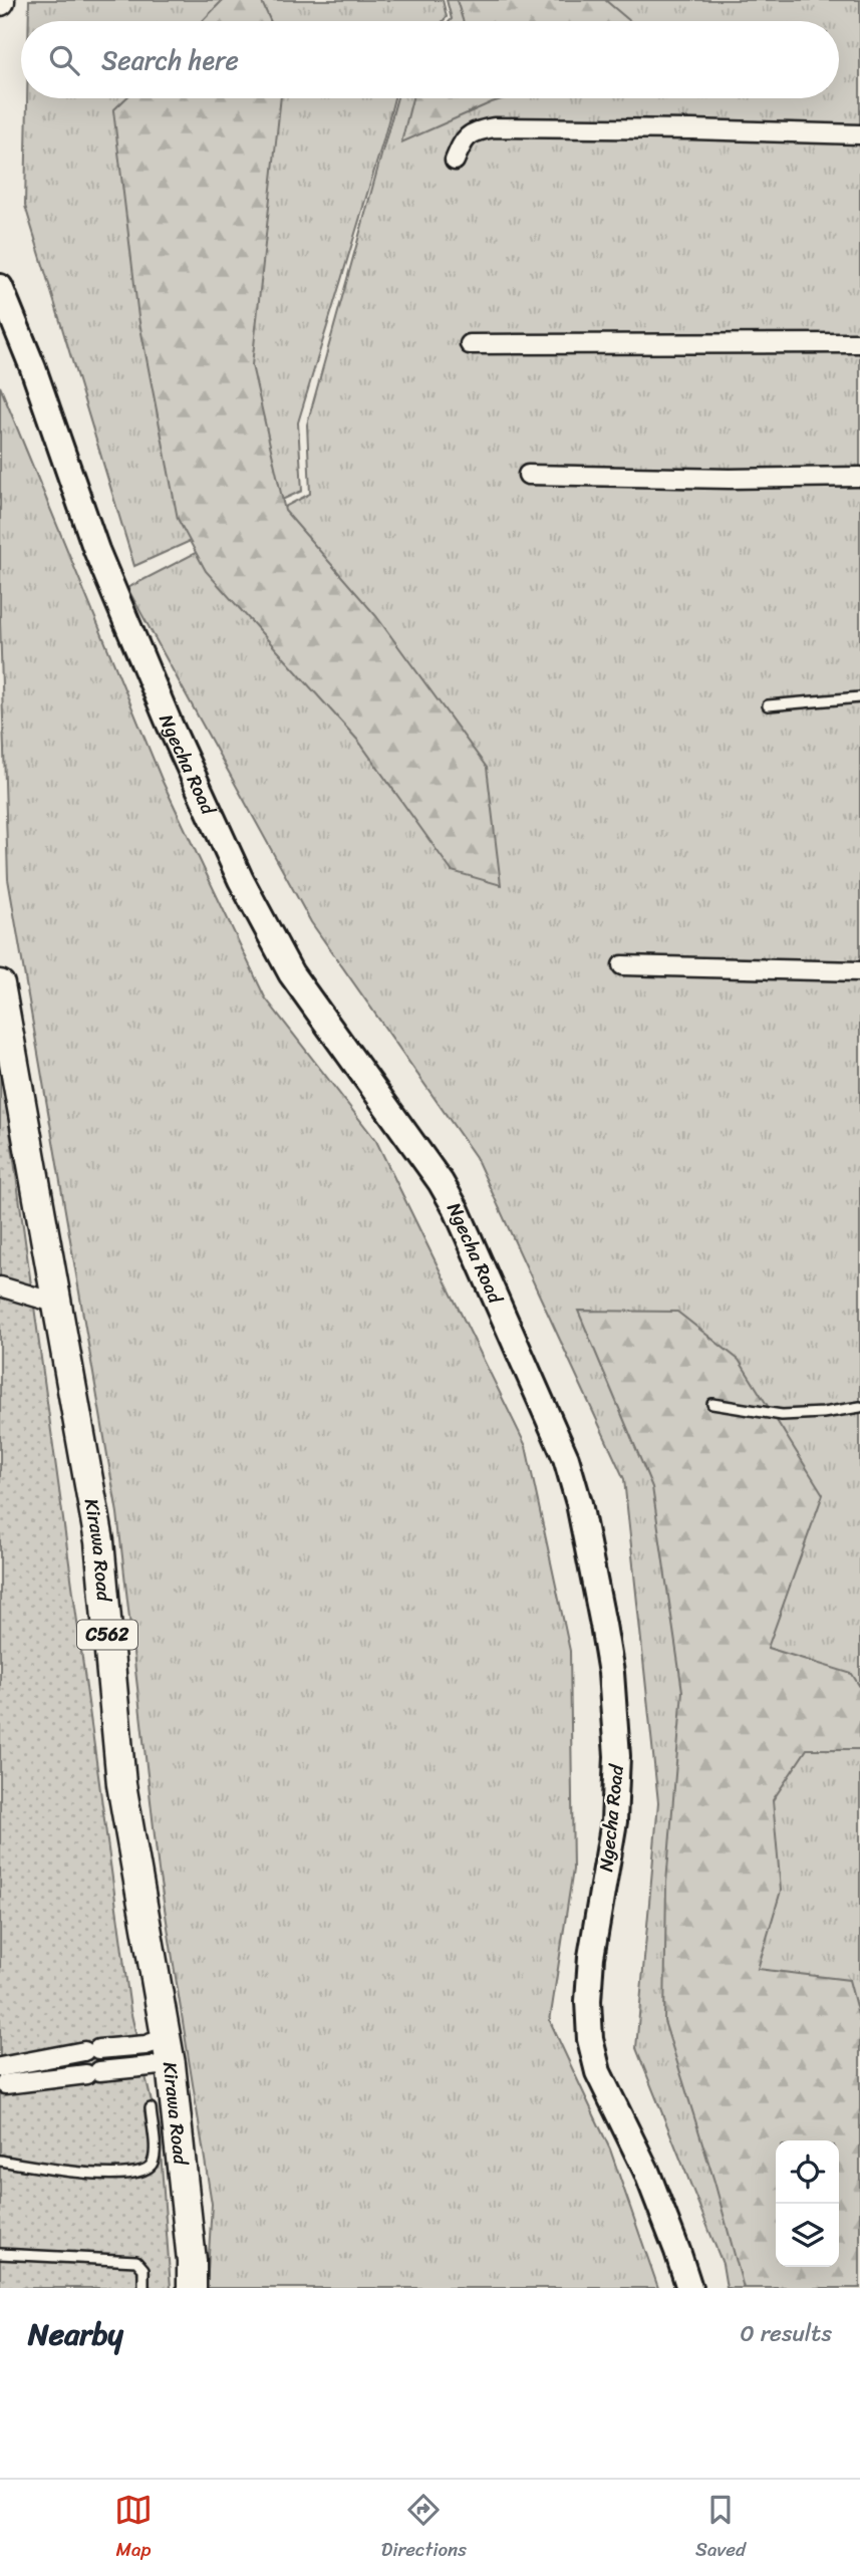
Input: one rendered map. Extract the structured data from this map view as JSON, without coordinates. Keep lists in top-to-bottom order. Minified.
{"streets":{"main road":["Ngecha Road","Kirawa Road","C562"]},"page":{"search":"Search here","heading":["Nearby","0 results"],"nav":["Map","Directions","Saved"]}}
